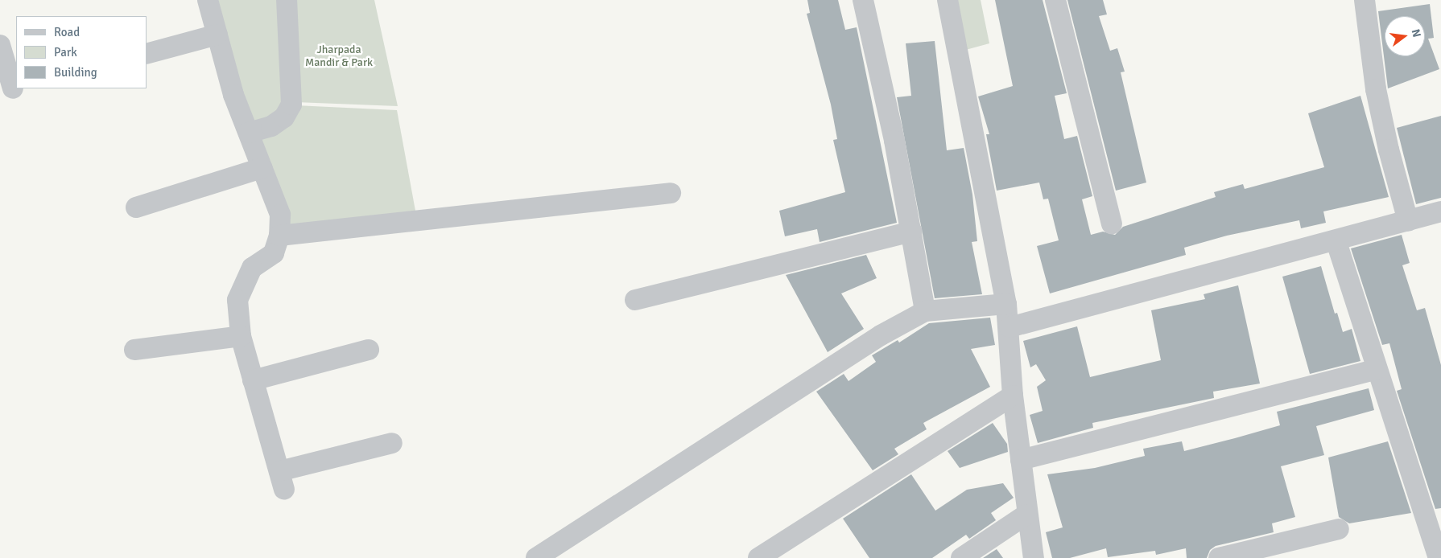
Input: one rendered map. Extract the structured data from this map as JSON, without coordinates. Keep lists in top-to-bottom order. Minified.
{"parks":["Jharpada Mandir & Park"],"legend":["Road","Park","Building"],"north":"right"}
